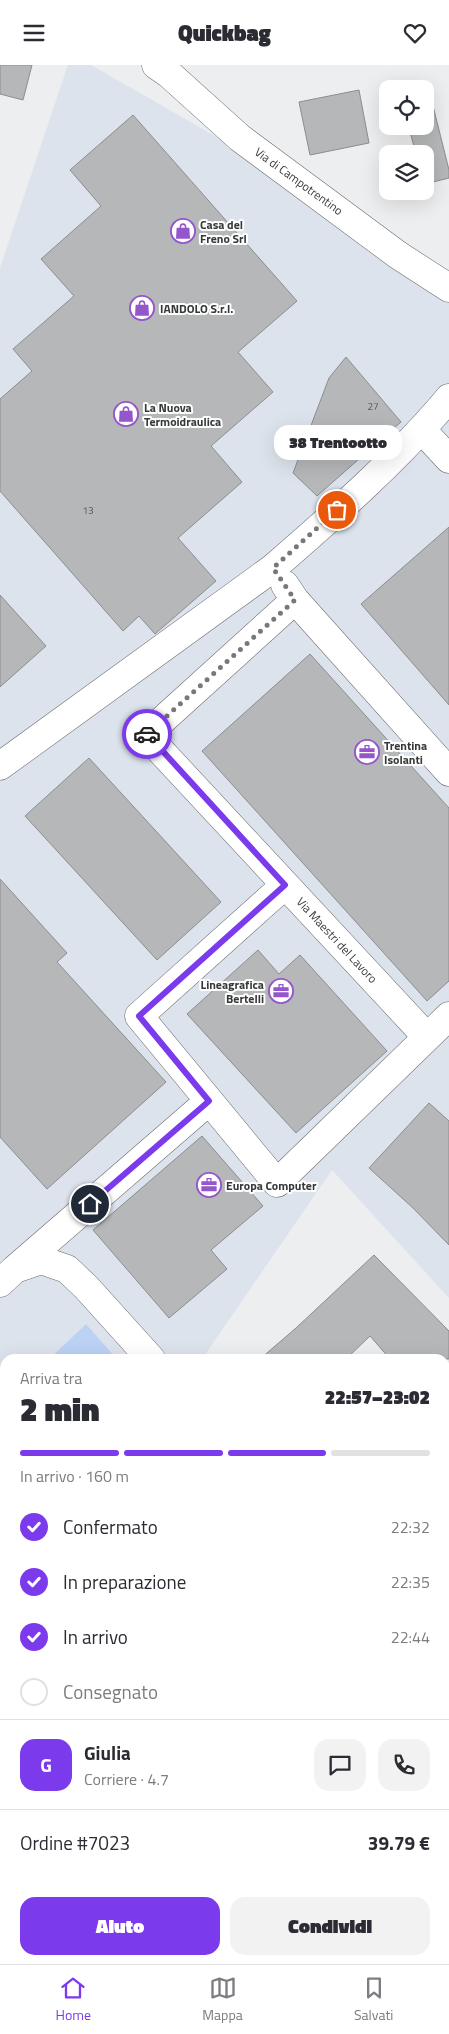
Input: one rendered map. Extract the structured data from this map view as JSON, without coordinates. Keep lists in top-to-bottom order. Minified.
{"streets":{"street":["Via di Campotrentino","Via Maestri del Lavoro"]},"places":{"shop":["Casa del Freno Srl","IANDOLO S.r.l.","La Nuova Termoidraulica"],"other":["38 Trentootto"],"office":["Trentina Isolanti","Lineagrafica Bertelli","Europa Computer"]},"house_numbers":["27","13"],"page":{"header":"Quickbag","bubble":"38 Trentootto","heading":["2 min","Arriva tra","22:57–23:02"],"panel":["Giulia","Corriere · 4.7","Ordine #7023","39.79 €"],"bar":"In arrivo · 160 m","list":[["Confermato","22:32"],["In preparazione","22:35"],["In arrivo","22:44"],"Consegnato"],"round":"G","buttons":["Aiuto","Condividi"],"tabs":["Home","Mappa","Salvati"]}}
